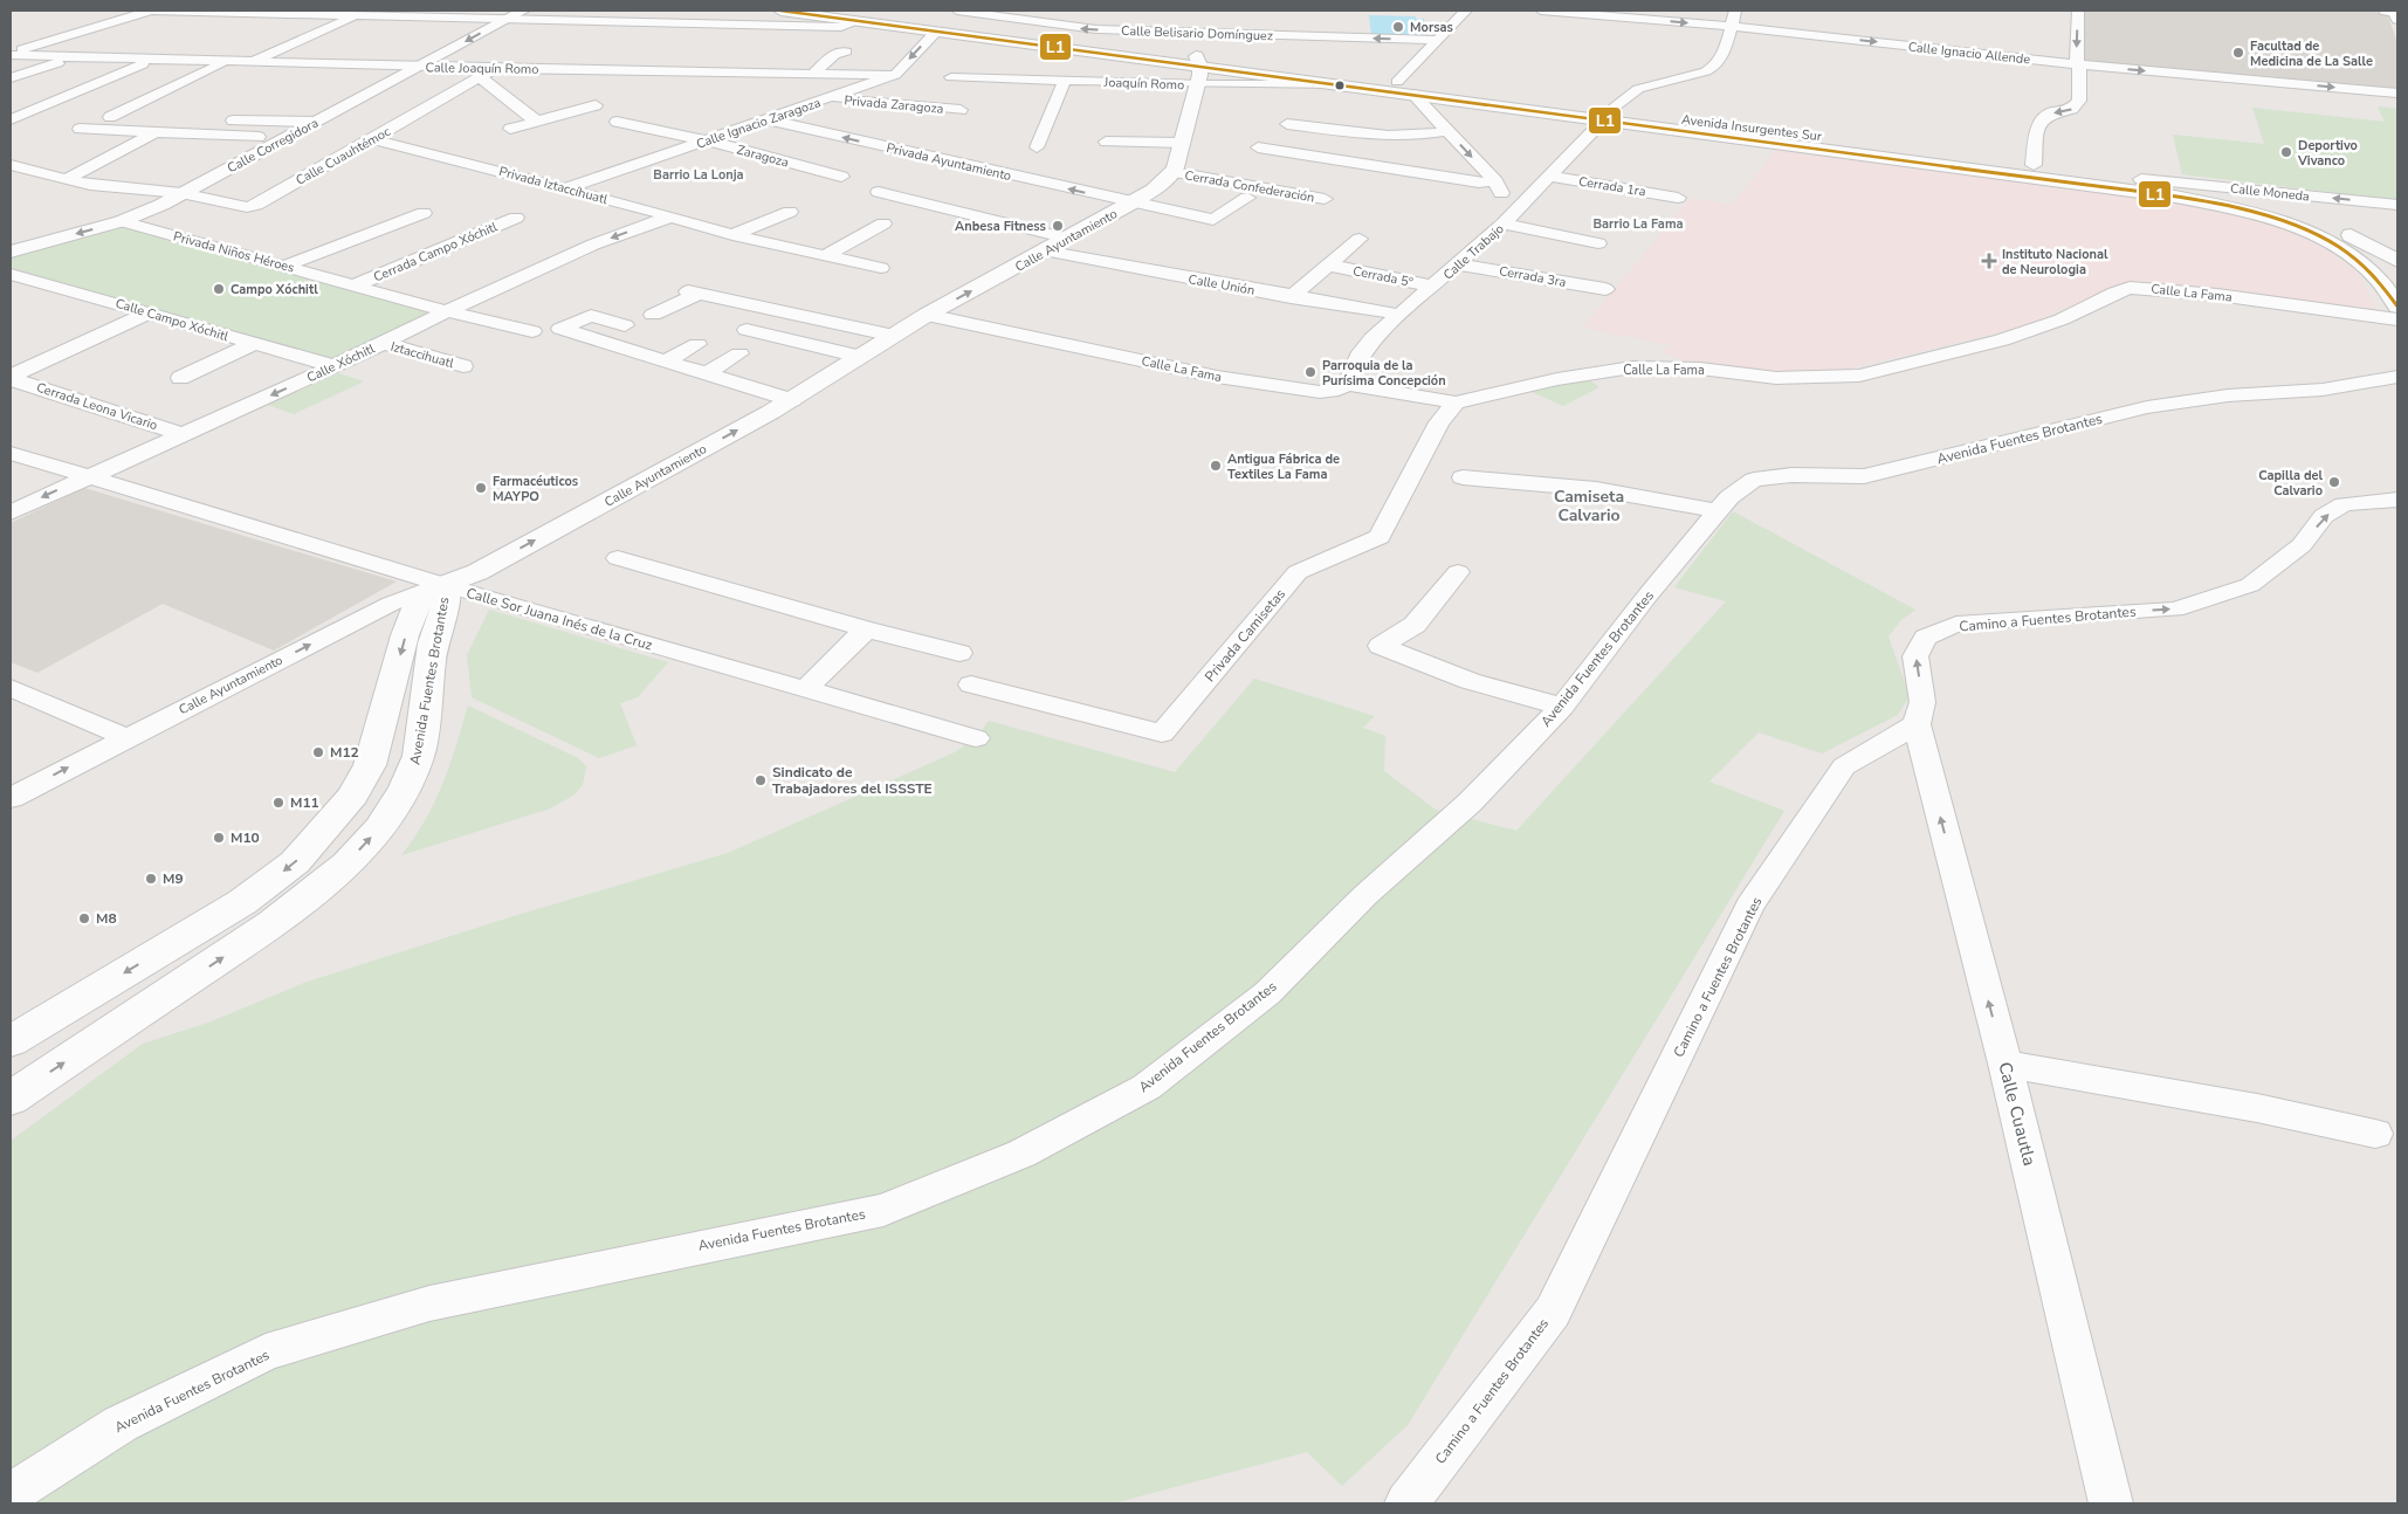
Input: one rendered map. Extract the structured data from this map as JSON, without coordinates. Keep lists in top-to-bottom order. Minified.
{"streets":{"main road":["Avenida Insurgentes Sur","Calle Corregidora","Calle Ayuntamiento","Avenida Fuentes Brotantes"],"street":["Calle Belisario Domínguez","Calle Ignacio Allende","Calle Joaquín Romo","Joaquín Romo","Privada Zaragoza","Calle Ignacio Zaragoza","Calle Cuauhtémoc","Zaragoza","Privada Ayuntamiento","Privada Iztaccíhuatl","Cerrada Confederación","Cerrada 1ra","Calle Moneda","Privada Niños Héroes","Cerrada Campo Xóchitl","Calle Trabajo","Cerrada 5º","Cerrada 3ra","Calle Unión","Calle La Fama","Calle Campo Xóchitl","Iztaccihuatl","Calle Xóchitl","Cerrada Leona Vicario","Calle Sor Juana Inés de la Cruz","Camino a Fuentes Brotantes","Privada Camisetas","Calle Cuautla"]},"crossings":[["Calle Belisario Domínguez","Avenida Insurgentes Sur"],["Calle Ignacio Allende","Calle Trabajo"],["Calle Joaquín Romo","Calle Ignacio Zaragoza"],["Calle Joaquín Romo","Calle Corregidora"],["Calle Joaquín Romo","Calle Cuauhtémoc"],["Joaquín Romo","Avenida Insurgentes Sur"],["Privada Zaragoza","Calle Ignacio Zaragoza"],["Calle Ignacio Zaragoza","Avenida Insurgentes Sur"],["Calle Ignacio Zaragoza","Zaragoza"],["Calle Ignacio Zaragoza","Privada Ayuntamiento"],["Calle Ignacio Zaragoza","Privada Iztaccíhuatl"],["Avenida Insurgentes Sur","Calle Moneda"],["Avenida Insurgentes Sur","Calle Trabajo"],["Calle Corregidora","Calle Cuauhtémoc"],["Calle Corregidora","Privada Niños Héroes"],["Calle Cuauhtémoc","Privada Iztaccíhuatl"],["Privada Ayuntamiento","Calle Ayuntamiento"],["Privada Iztaccíhuatl","Calle Xóchitl"],["Cerrada Confederación","Calle Ayuntamiento"],["Cerrada 1ra","Calle Trabajo"],["Calle Ayuntamiento","Calle Unión"],["Calle Ayuntamiento","Calle La Fama"],["Calle Ayuntamiento","Avenida Fuentes Brotantes"],["Calle Ayuntamiento","Calle Sor Juana Inés de la Cruz"],["Privada Niños Héroes","Cerrada Campo Xóchitl"],["Privada Niños Héroes","Calle Xóchitl"],["Calle Trabajo","Cerrada 5º"],["Calle Trabajo","Cerrada 3ra"],["Calle Trabajo","Calle Unión"],["Calle Trabajo","Calle La Fama"],["Calle La Fama","Privada Camisetas"],["Calle Campo Xóchitl","Calle Xóchitl"],["Iztaccihuatl","Calle Xóchitl"],["Calle Xóchitl","Cerrada Leona Vicario"],["Calle Xóchitl","Calle Sor Juana Inés de la Cruz"],["Avenida Fuentes Brotantes","Calle Sor Juana Inés de la Cruz"],["Camino a Fuentes Brotantes","Calle Cuautla"]],"one_way":["Calle Ignacio Allende","Calle Corregidora","Calle Moneda","Calle Ayuntamiento","Calle Cuautla"],"districts":["Barrio La Lonja","Barrio La Fama","Camiseta Calvario"],"places":{"other":["Morsas","Facultad de Medicina de La Salle","Deportivo Vivanco","Anbesa Fitness","Campo Xóchitl","Parroquia de la Purísima Concepción","Antigua Fábrica de Textiles La Fama","Capilla del Calvario","Farmacéuticos MAYPO","M12","Sindicato de Trabajadores del ISSSTE","M11","M10","M9","M8"],"health":["Instituto Nacional de Neurologia"]},"lines":["transit line L1"]}
